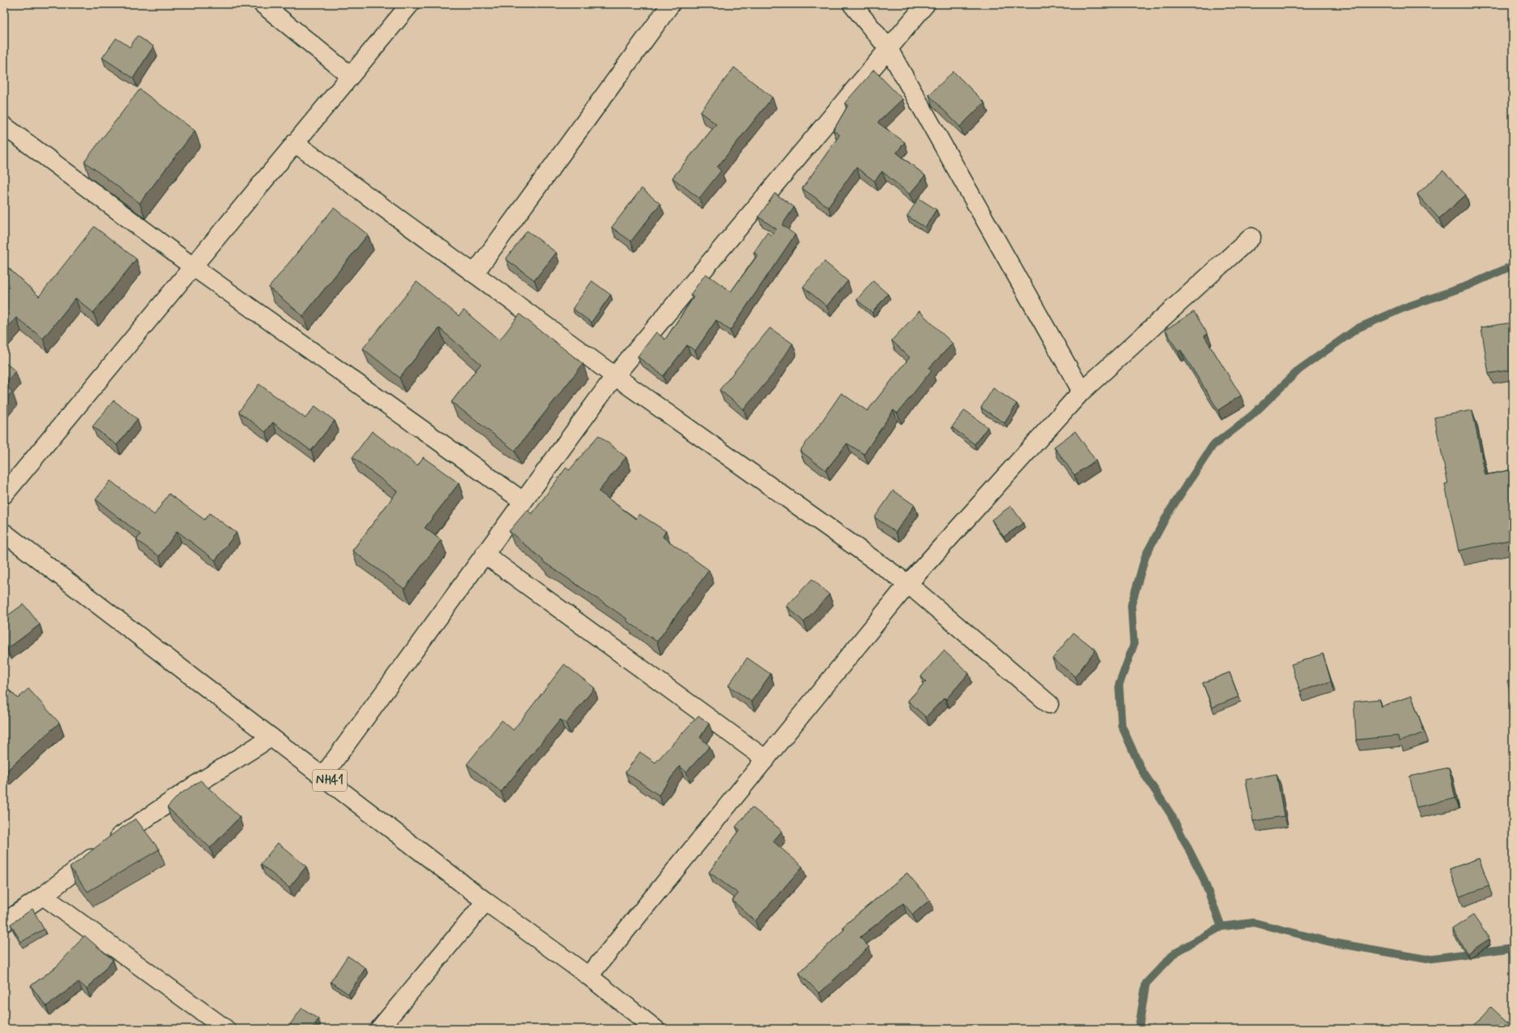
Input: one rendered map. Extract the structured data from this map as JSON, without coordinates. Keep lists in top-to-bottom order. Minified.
{"streets":{"main road":["NH41"]}}
